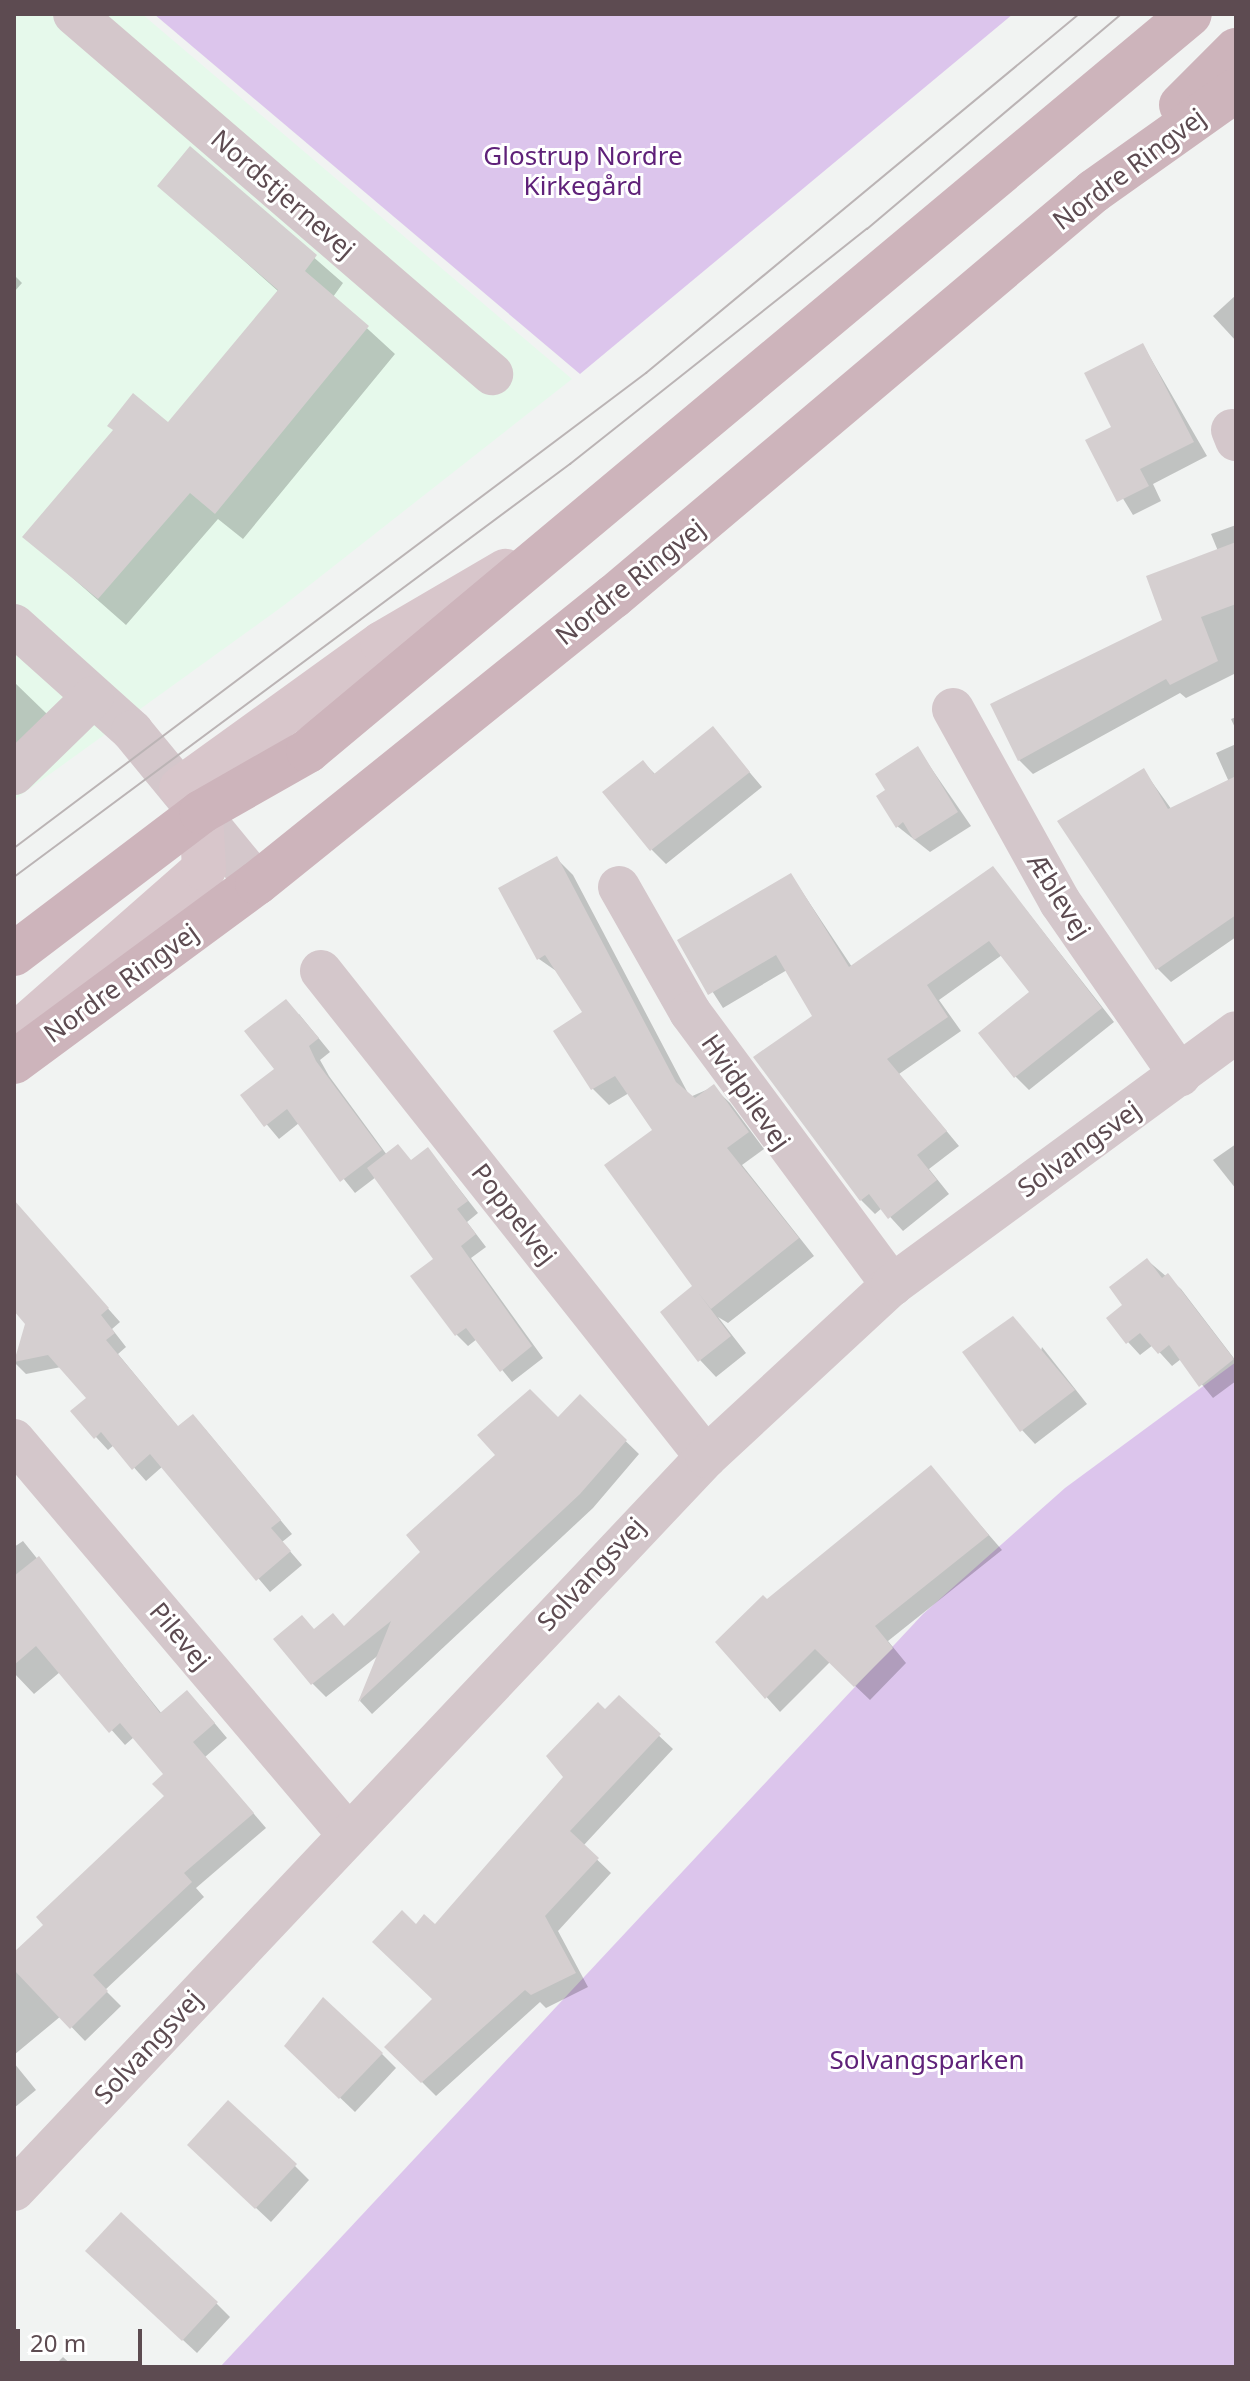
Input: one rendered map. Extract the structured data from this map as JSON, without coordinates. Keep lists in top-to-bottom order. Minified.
{"streets":{"main road":["Nordre Ringvej"],"street":["Nordstjernevej","Æblevej","Hvidpilevej","Solvangsvej","Poppelvej","Pilevej"]},"crossings":[["Æblevej","Solvangsvej"],["Hvidpilevej","Solvangsvej"],["Solvangsvej","Poppelvej"],["Solvangsvej","Pilevej"]],"parks":["Glostrup Nordre Kirkegård","Solvangsparken"],"scale_bar":"20 m"}
